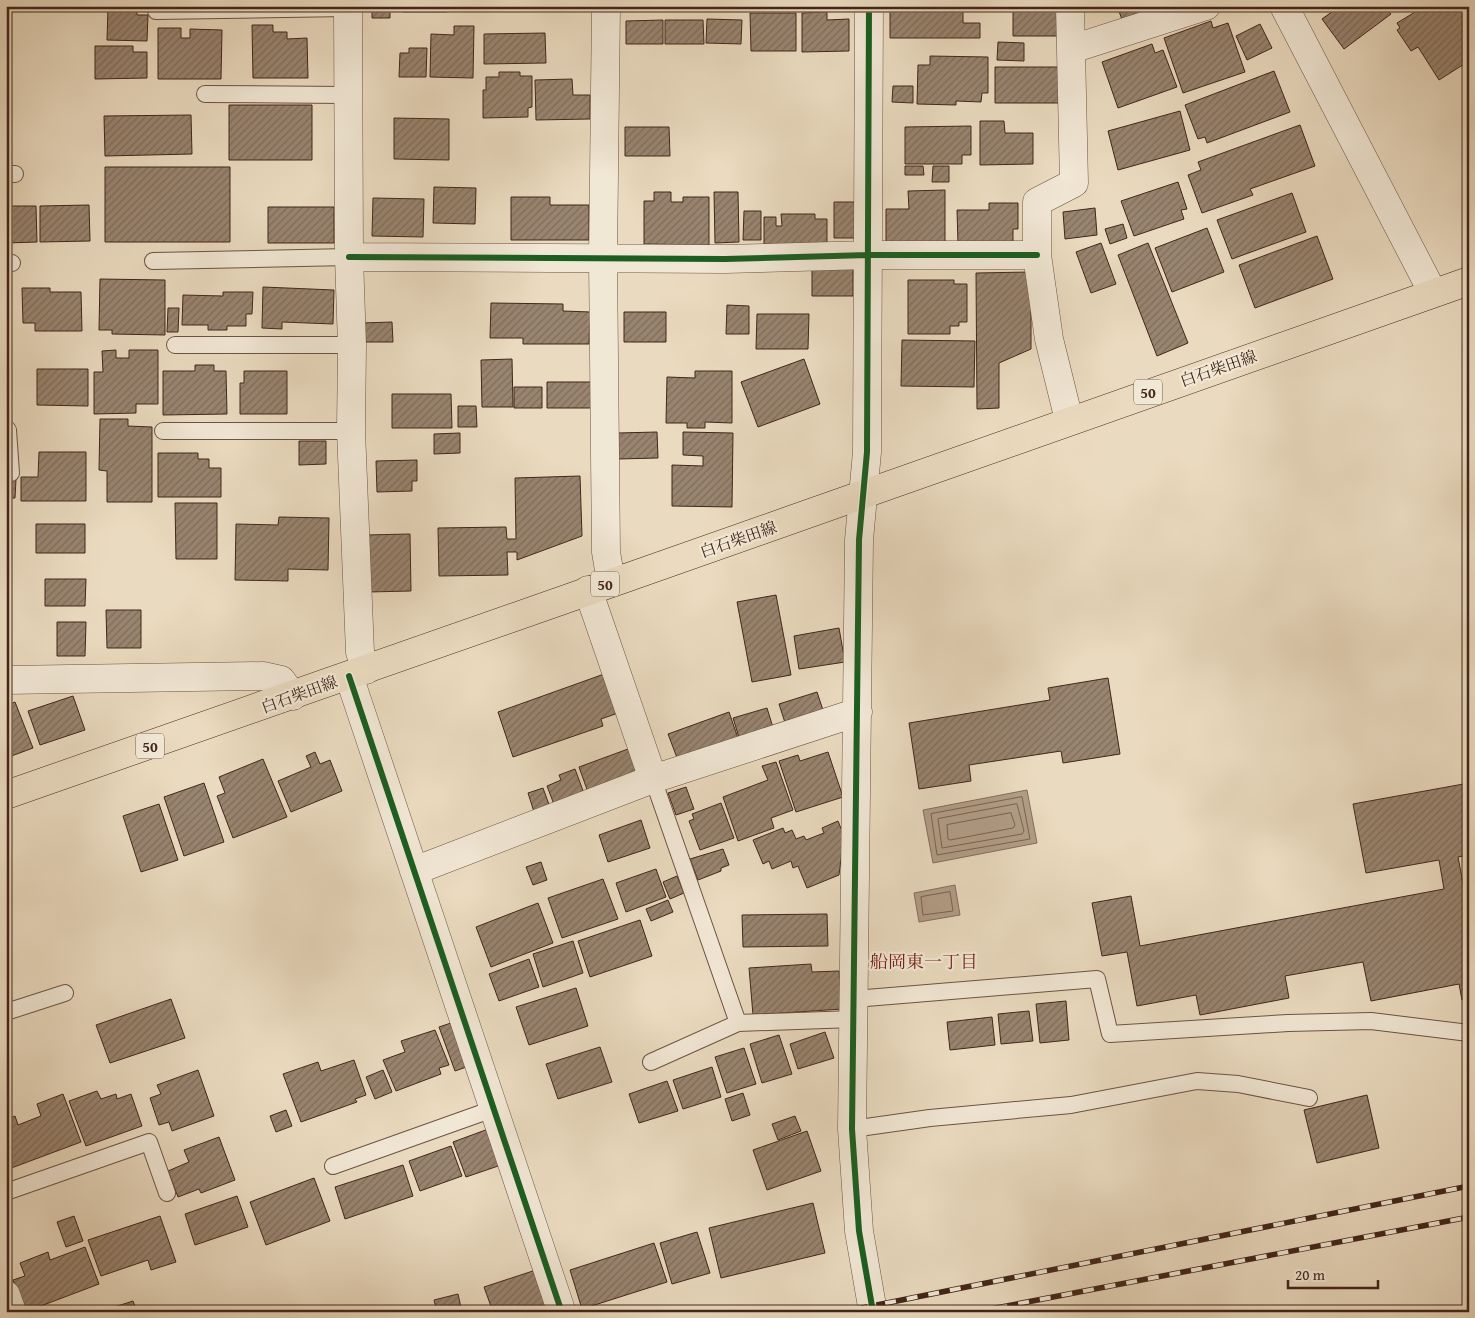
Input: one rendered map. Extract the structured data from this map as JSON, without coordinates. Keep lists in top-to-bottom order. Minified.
{"streets":{"main road":["白石柴田線","50"]},"districts":["船岡東一丁目"],"scale_bar":"20 m"}
